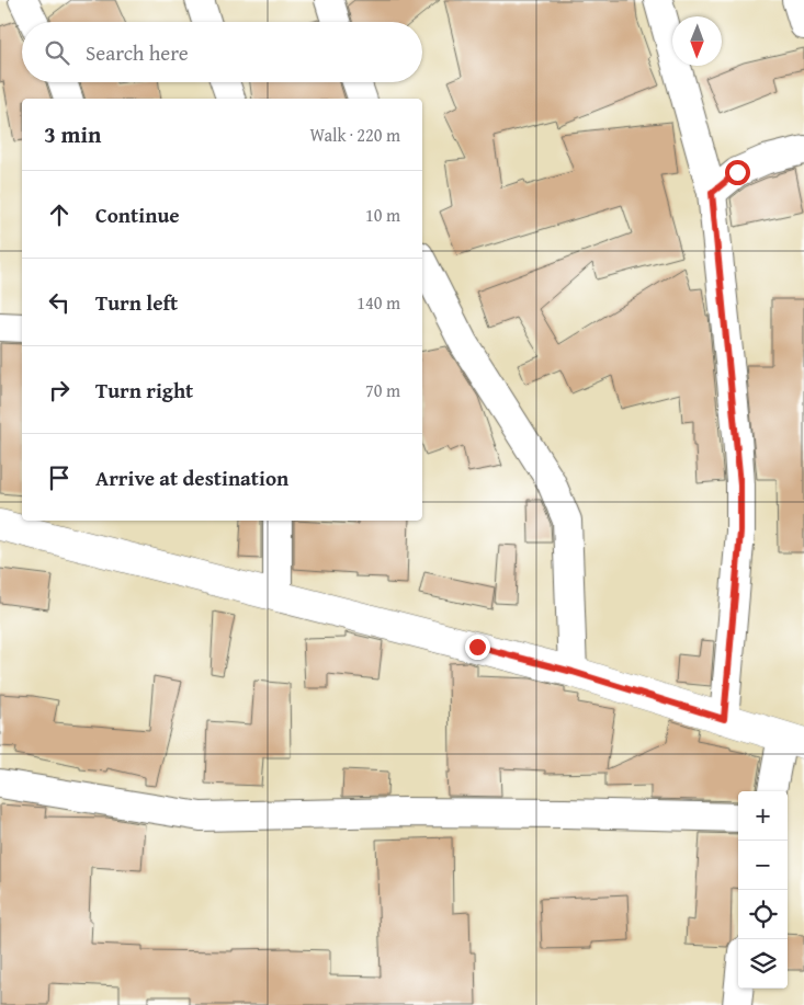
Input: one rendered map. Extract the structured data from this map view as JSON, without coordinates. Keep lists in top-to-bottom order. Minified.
{"north":"bottom","page":{"search":"Search here","heading":["3 min","Walk · 220 m"],"list":[["Continue","10 m"],["Turn left","140 m"],["Turn right","70 m"],"Arrive at destination"],"map_buttons":["+","−"]}}
